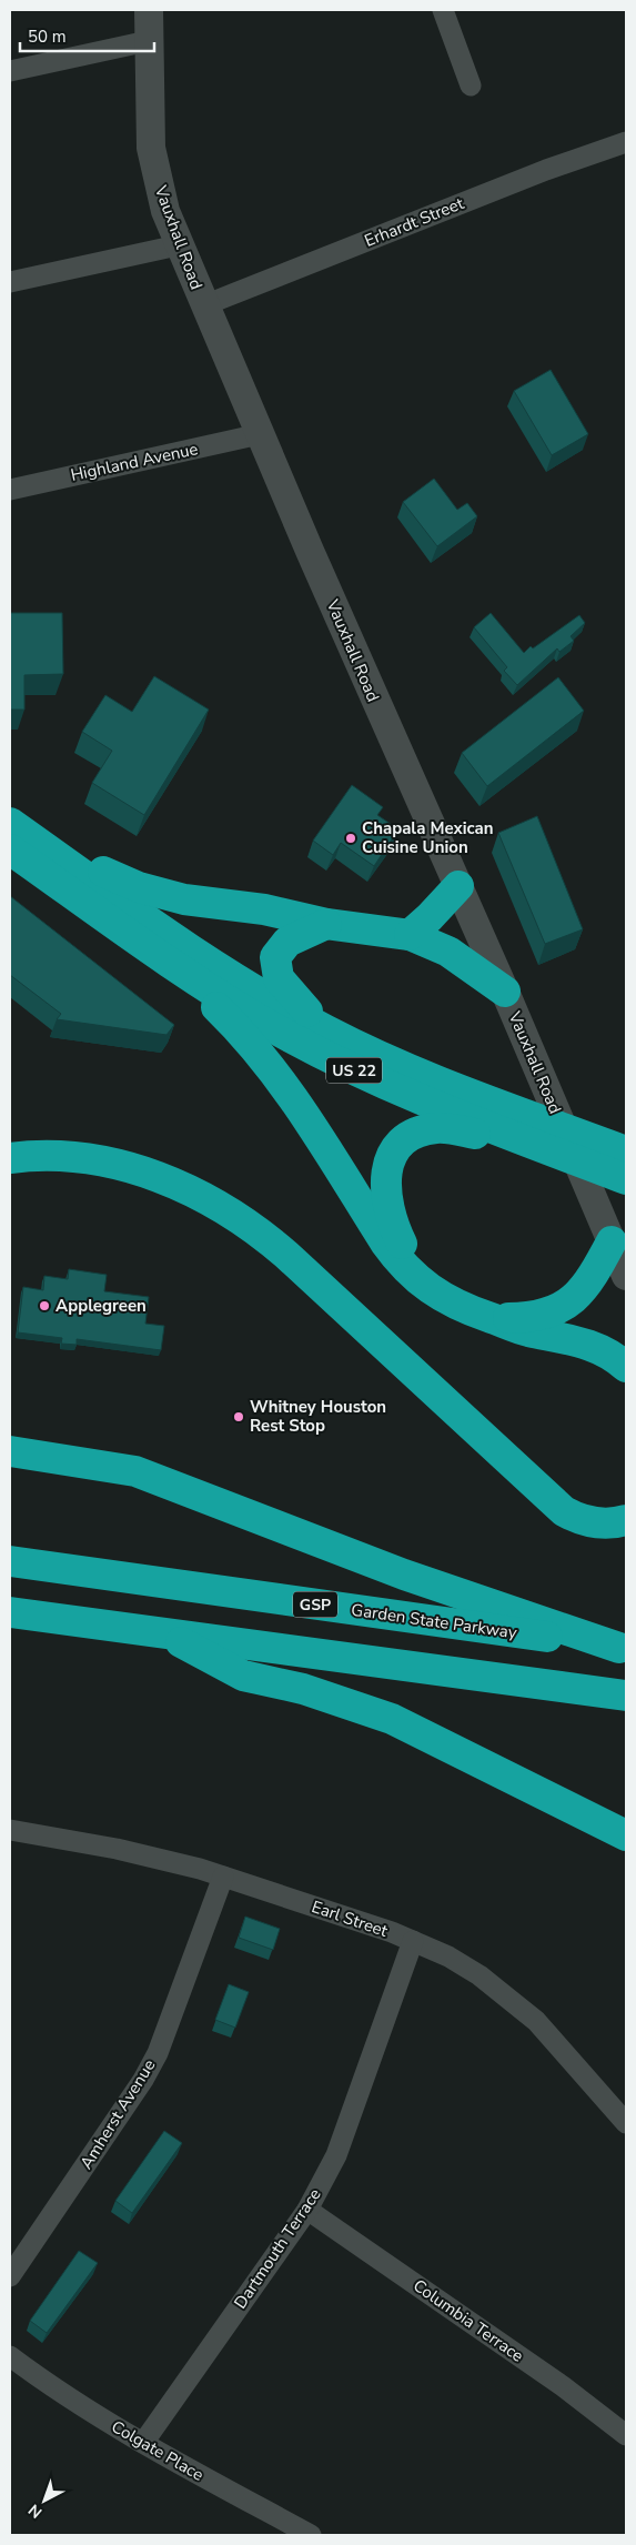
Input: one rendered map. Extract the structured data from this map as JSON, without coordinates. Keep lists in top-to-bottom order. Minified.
{"streets":{"highway":["US 22","GSP","Garden State Parkway"],"street":["Erhardt Street","Vauxhall Road","Highland Avenue","Earl Street","Amherst Avenue","Dartmouth Terrace","Columbia Terrace","Colgate Place"]},"crossings":[["Erhardt Street","Vauxhall Road"],["Vauxhall Road","Highland Avenue"],["Earl Street","Amherst Avenue"],["Earl Street","Dartmouth Terrace"],["Dartmouth Terrace","Columbia Terrace"],["Dartmouth Terrace","Colgate Place"]],"places":["Chapala Mexican Cuisine Union","Applegreen","Whitney Houston Rest Stop"],"scale_bar":"50 m","north":"bottom left"}
